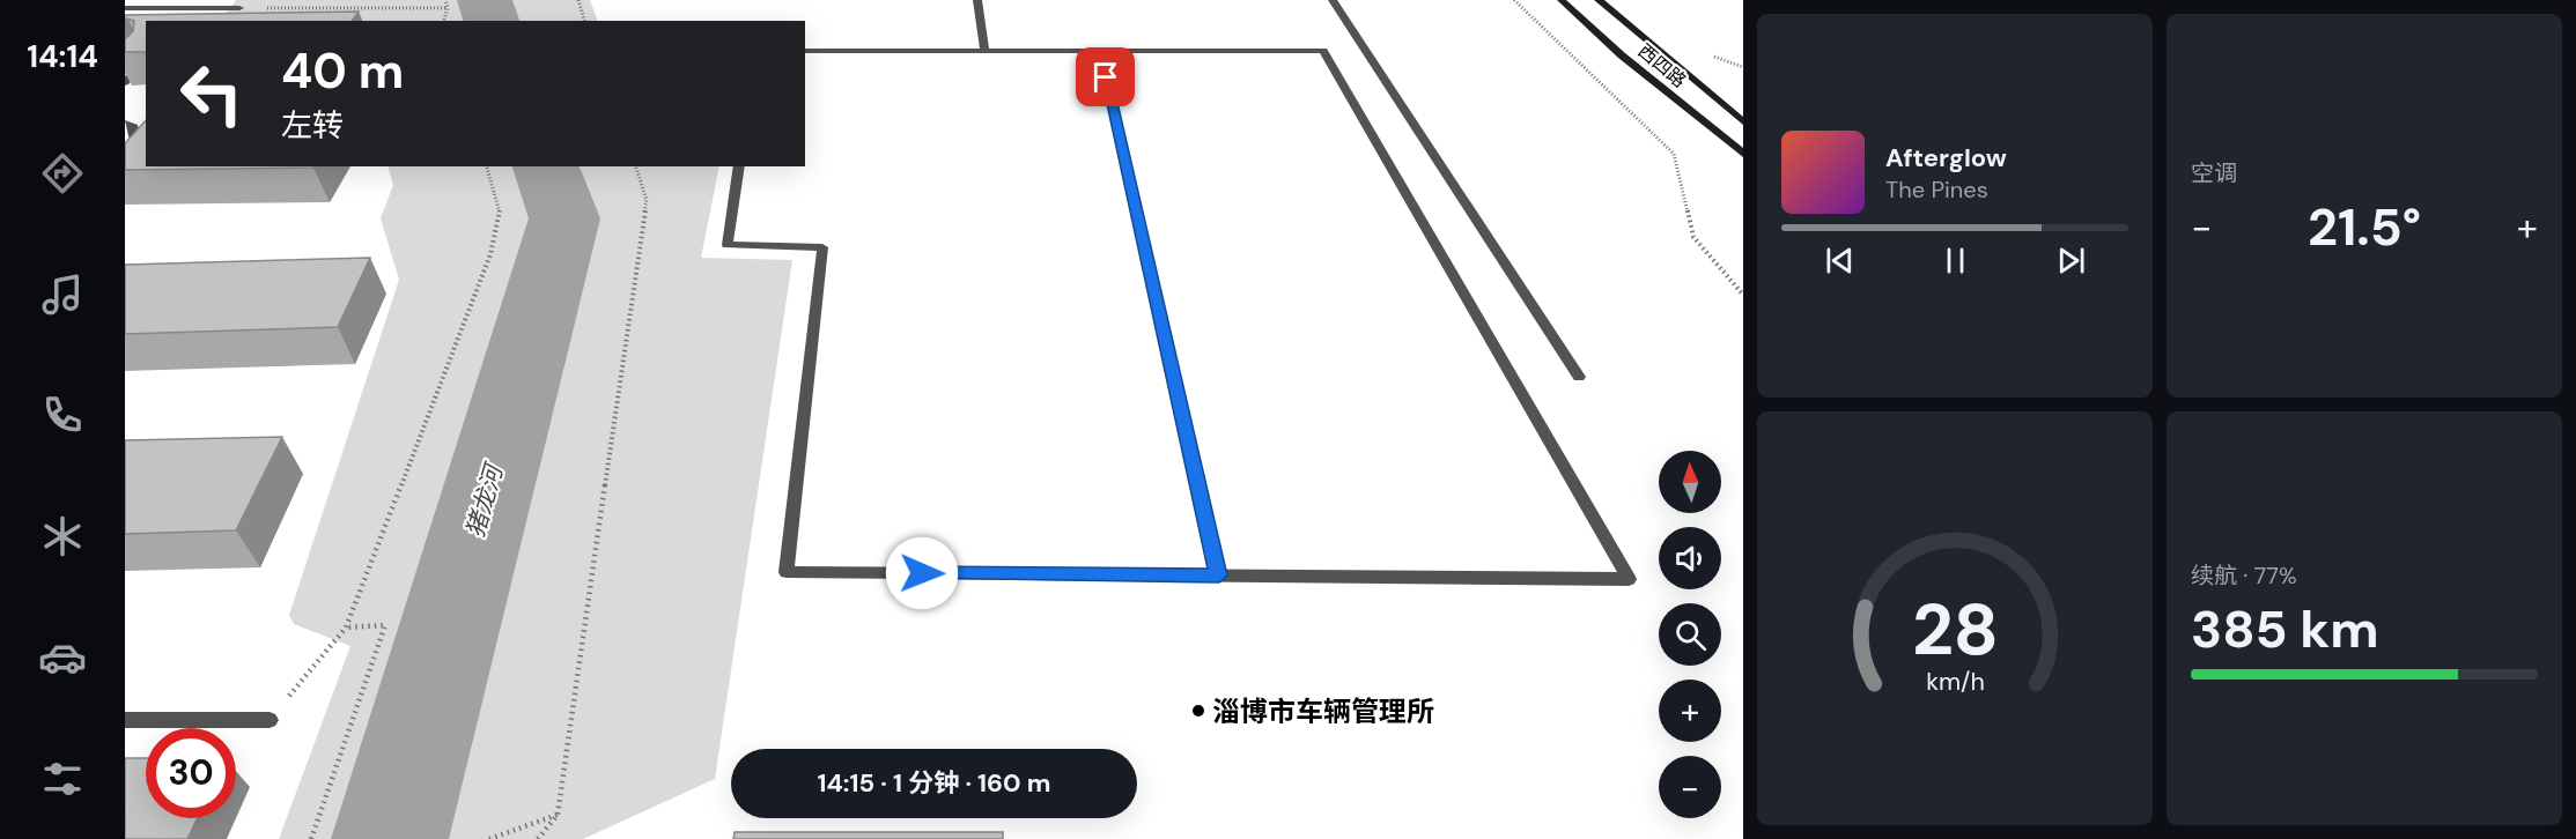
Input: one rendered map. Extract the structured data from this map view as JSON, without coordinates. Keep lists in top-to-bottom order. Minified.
{"streets":{"street":["西四路"]},"water":["猪龙河"],"places":["淄博市车辆管理所"],"north":"top","page":{"tabs":"14:14","tile":["空调",["续航 · 77%","385 km"]],"turn":["40 m","左转"],"song":["Afterglow","The Pines"],"heat":["−","21.5°","+"],"map_buttons":["+","−"],"limit":"30","trip":"14:15 · 1 分钟 · 160 m","gauge":["28","km/h"]}}
